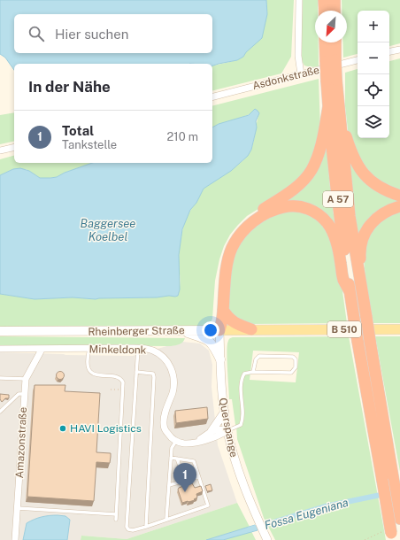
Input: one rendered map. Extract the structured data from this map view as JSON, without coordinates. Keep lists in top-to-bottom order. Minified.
{"streets":{"highway":["A 57"],"main road":["B 510","Rheinberger Straße"],"street":["Asdonkstraße","Minkeldonk","Querspange","Amazonstraße"]},"crossings":[["Rheinberger Straße","Querspange"],["Minkeldonk","Amazonstraße"]],"water":["Baggersee Koelbel","Fossa Eugeniana"],"places":["HAVI Logistics"],"north":"bottom left","page":{"map_buttons":["+","−"],"search":"Hier suchen","heading":"In der Nähe","list":[{"mark":"1","name":"Total","note":"Tankstelle","value":"210 m"}],"pins":"1"}}
